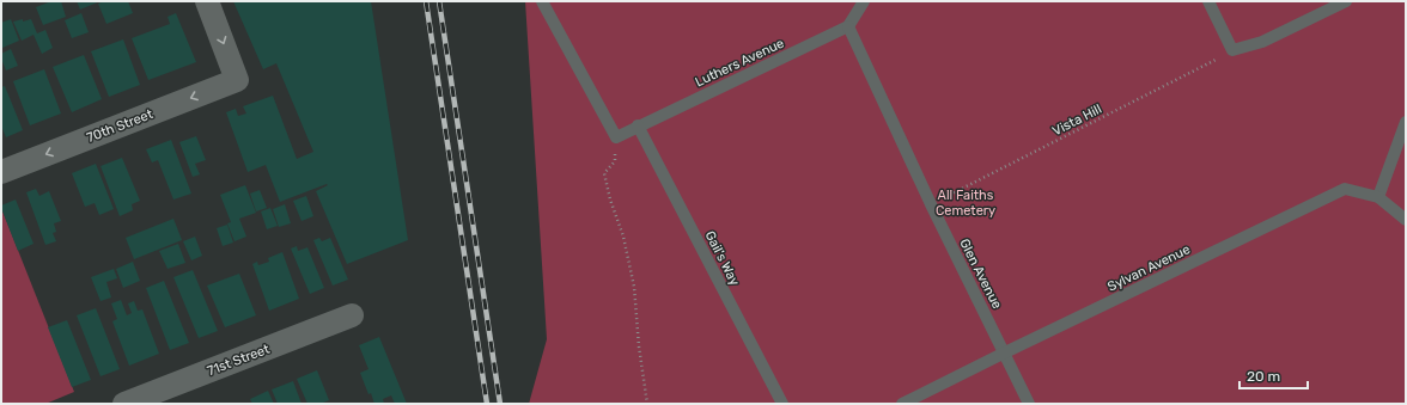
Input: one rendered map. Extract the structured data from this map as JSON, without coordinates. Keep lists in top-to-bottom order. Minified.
{"streets":{"street":["70th Street","71st Street"],"lane":["Luthers Avenue","Gail's Way","Sylvan Avenue","Glen Avenue"],"path":["Vista Hill"]},"crossings":[["Luthers Avenue","Gail's Way"],["Luthers Avenue","Glen Avenue"],["Vista Hill","Glen Avenue"],["Sylvan Avenue","Glen Avenue"]],"parks":["All Faiths Cemetery"],"scale_bar":"20 m"}
